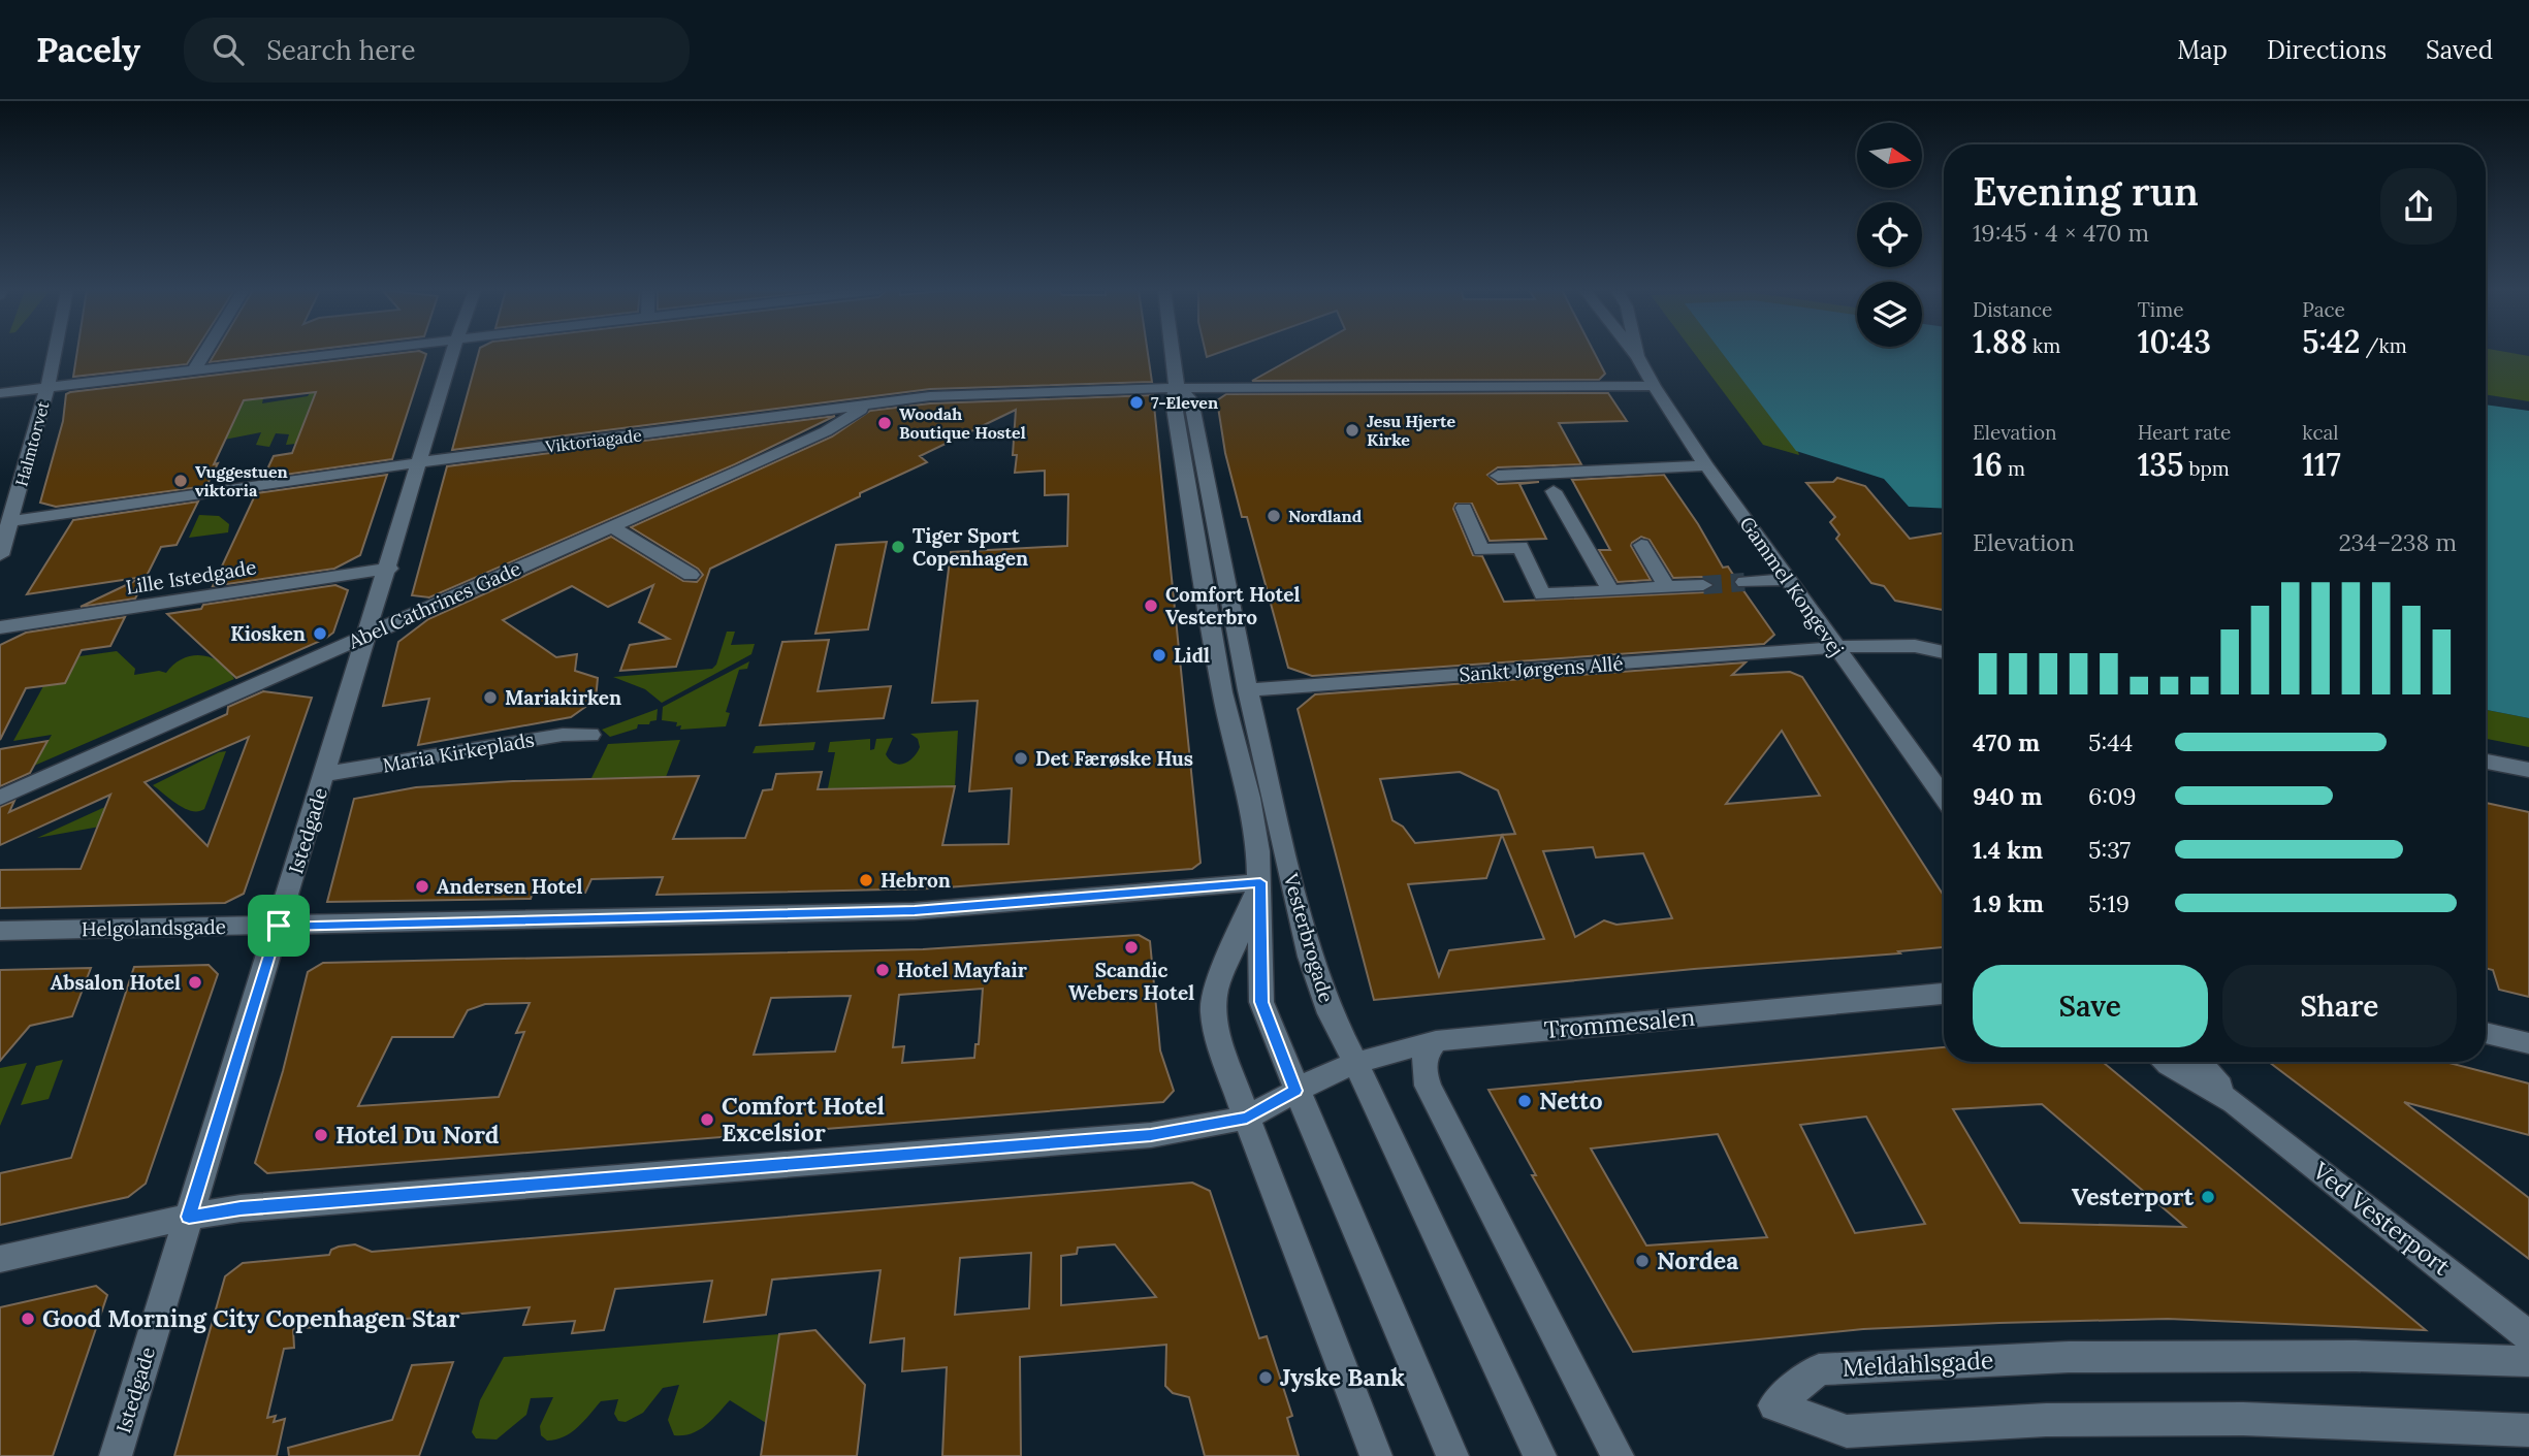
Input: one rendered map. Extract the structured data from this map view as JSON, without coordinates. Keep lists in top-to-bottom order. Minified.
{"streets":{"street":["Viktoriagade","Halmtorvet","Lille Istedgade","Gammel Kongevej","Abel Cathrines Gade","Sankt Jørgens Allé","Maria Kirkeplads","Istedgade","Helgolandsgade","Vesterbrogade","Trommesalen","Ved Vesterport","Meldahlsgade"]},"crossings":[["Viktoriagade","Halmtorvet"],["Viktoriagade","Gammel Kongevej"],["Viktoriagade","Abel Cathrines Gade"],["Viktoriagade","Istedgade"],["Viktoriagade","Vesterbrogade"],["Lille Istedgade","Istedgade"],["Gammel Kongevej","Sankt Jørgens Allé"],["Abel Cathrines Gade","Istedgade"],["Sankt Jørgens Allé","Vesterbrogade"],["Maria Kirkeplads","Istedgade"],["Istedgade","Helgolandsgade"],["Istedgade","Trommesalen"],["Helgolandsgade","Vesterbrogade"],["Vesterbrogade","Trommesalen"]],"places":["7-Eleven","Woodah Boutique Hostel","Jesu Hjerte Kirke","Vuggestuen viktoria","Nordland","Tiger Sport Copenhagen","Comfort Hotel Vesterbro","Kiosken","Lidl","Mariakirken","Det Færøske Hus","Hebron","Andersen Hotel","Scandic Webers Hotel","Hotel Mayfair","Absalon Hotel","Netto","Comfort Hotel Excelsior","Hotel Du Nord","Vesterport","Nordea","Good Morning City Copenhagen Star","Jyske Bank"],"north":"right","page":{"header":"Pacely","search":"Search here","nav":["Map","Directions","Saved"],"heading":["Evening run","19:45 · 4 × 470 m"],"stats":[["Distance","1.88 km"],["Time","10:43"],["Pace","5:42 /km"],["Elevation","16 m"],["Heart rate","135 bpm"],["kcal","117"]],"chart":["Elevation","234–238 m"],"list":[{"name":"470 m","note":"5:44"},{"name":"940 m","note":"6:09"},{"name":"1.4 km","note":"5:37"},{"name":"1.9 km","note":"5:19"}],"buttons":["Save","Share"]}}
